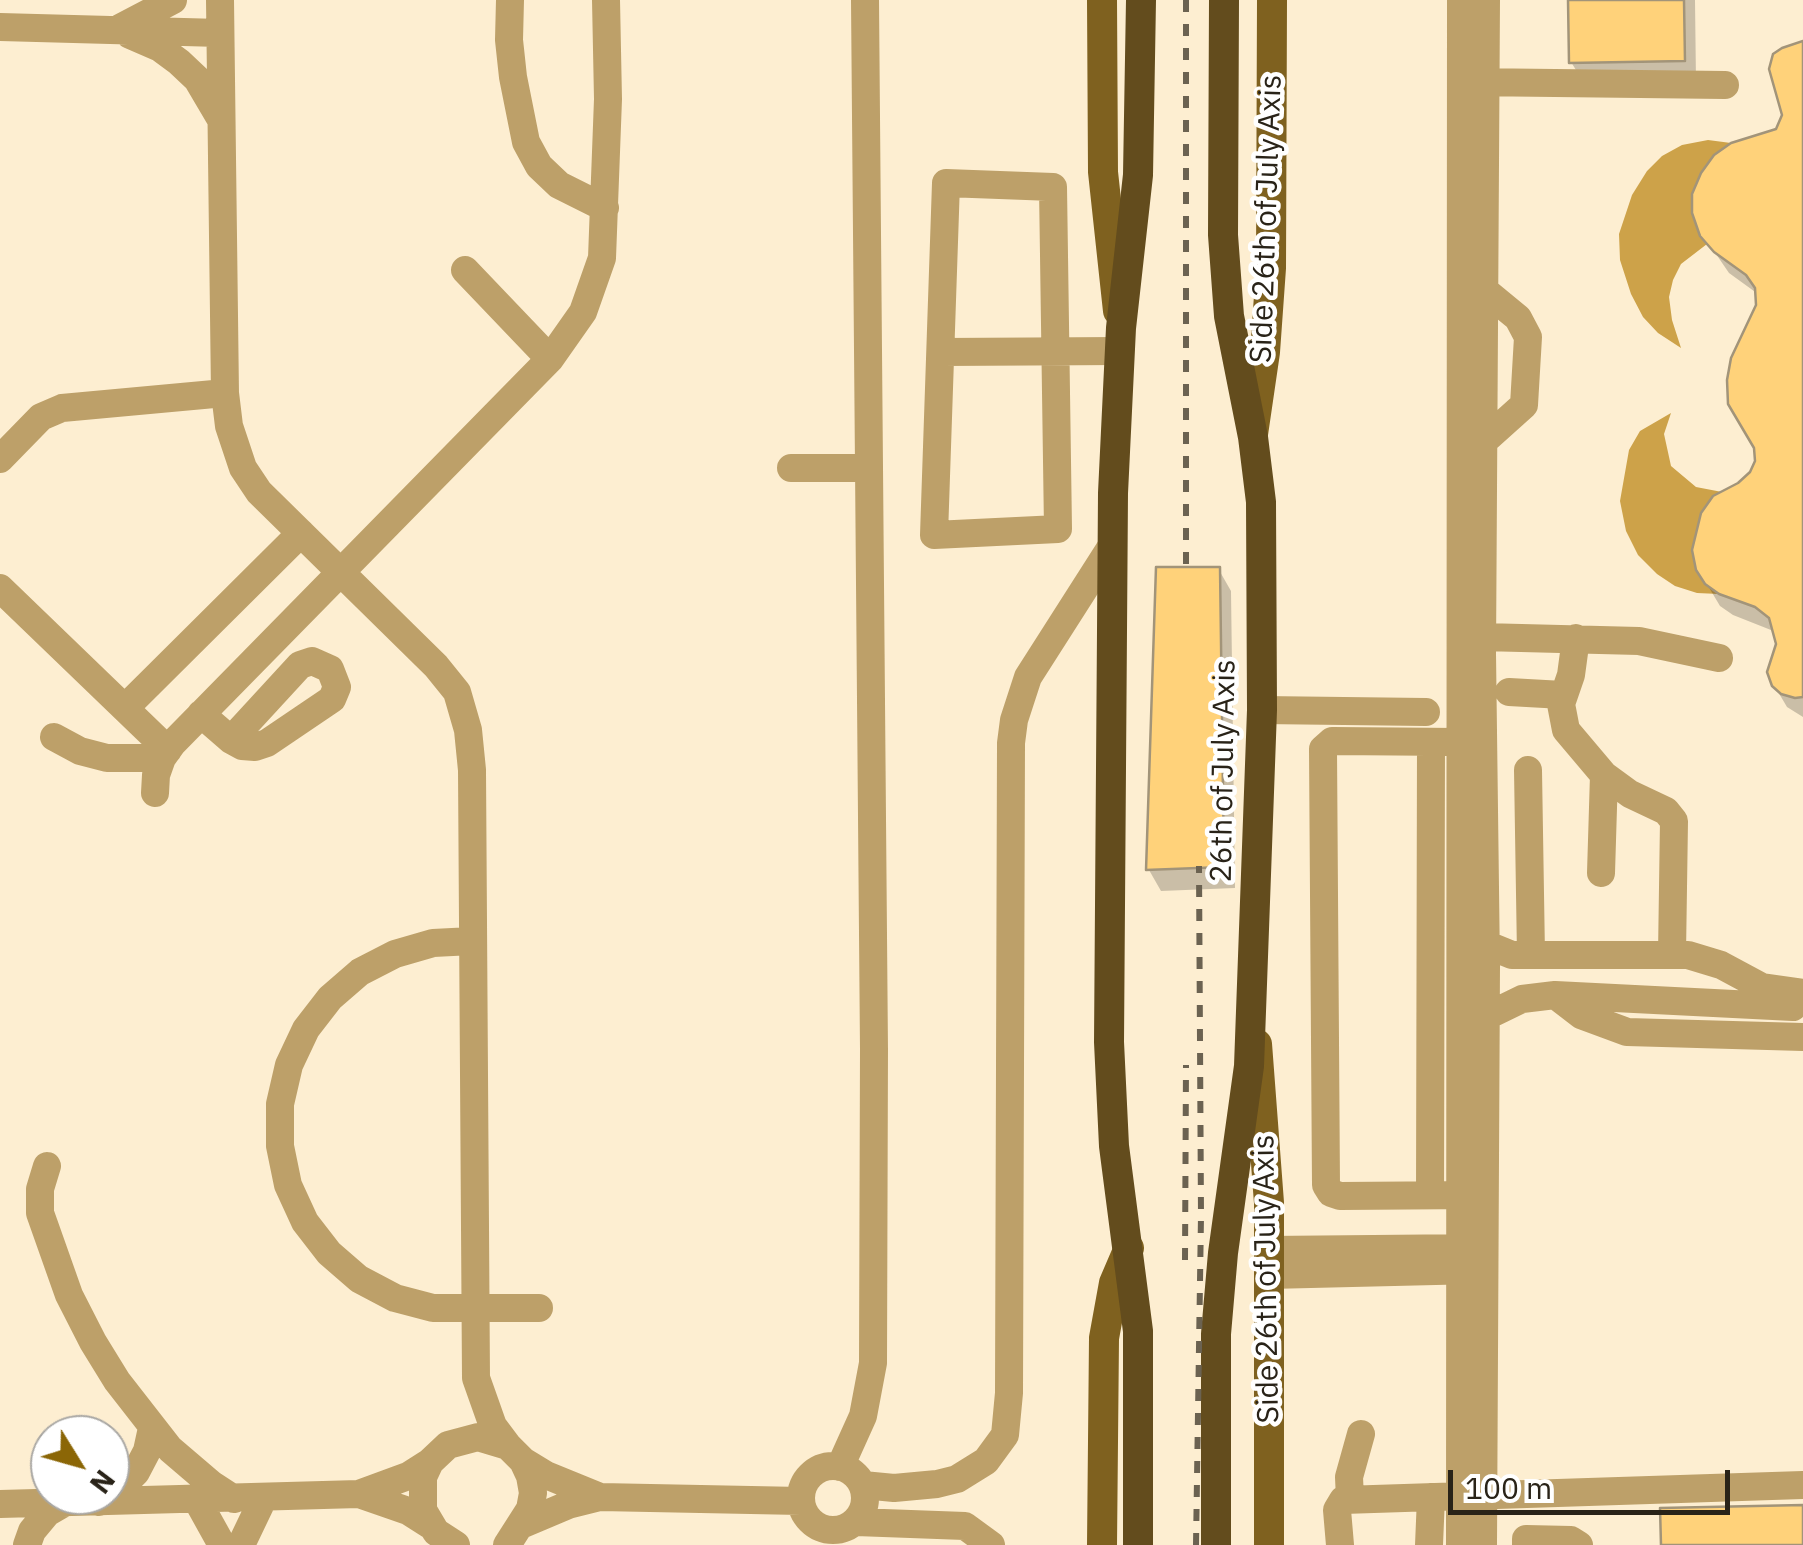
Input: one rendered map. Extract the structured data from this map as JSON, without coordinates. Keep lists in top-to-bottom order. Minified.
{"streets":{"highway":["26th of July Axis"],"main road":["Side 26th of July Axis"]},"crossings":[["Side 26th of July Axis","26th of July Axis"]],"scale_bar":"100 m","north":"bottom right"}
